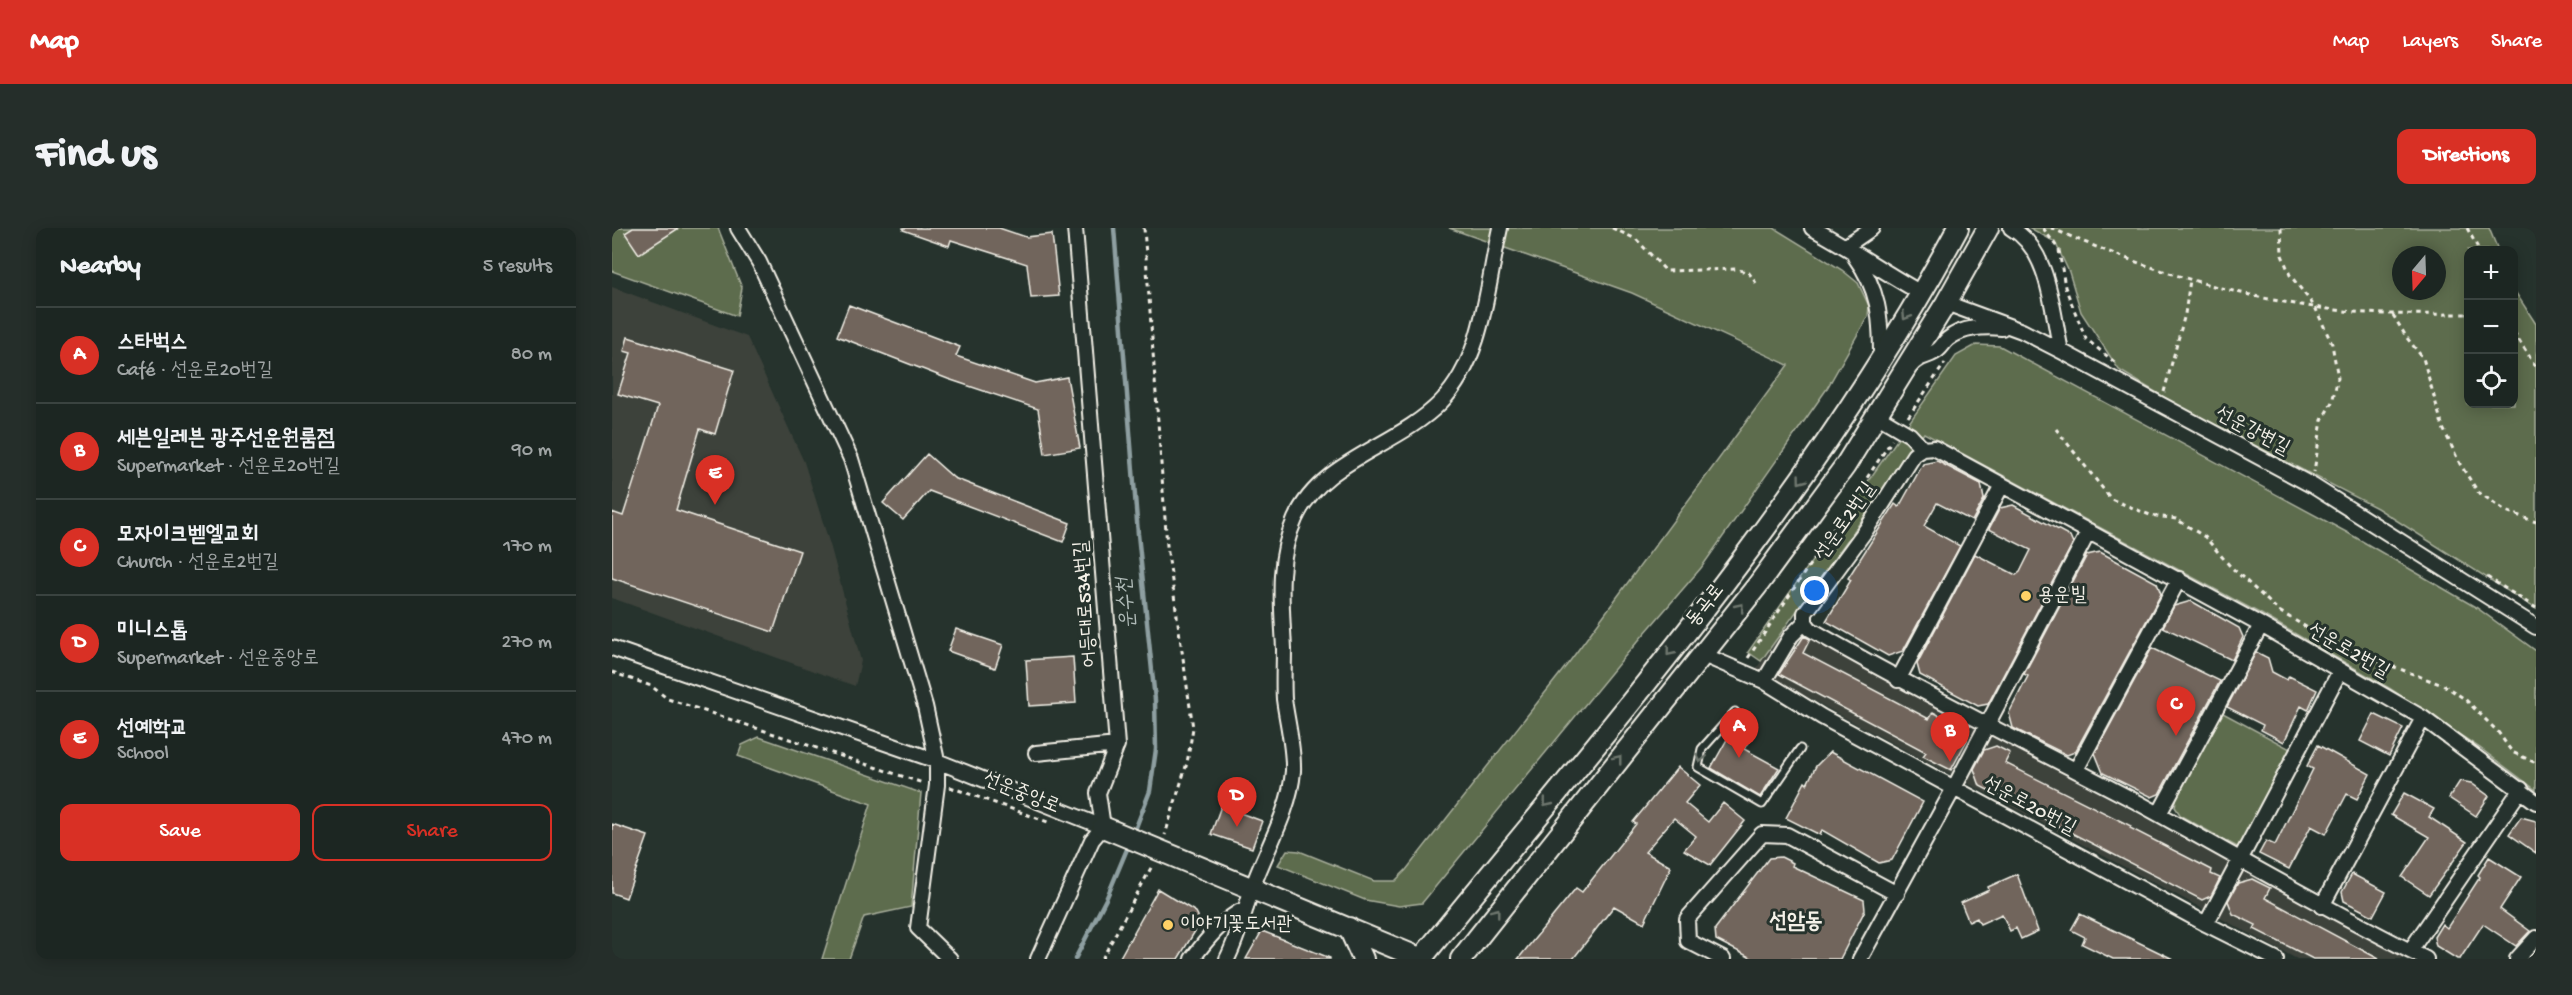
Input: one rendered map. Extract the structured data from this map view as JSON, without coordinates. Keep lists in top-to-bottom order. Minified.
{"streets":{"main road":["동곡로","선운중앙로"],"street":["선운강변길","선운로2번길","어등대로534번길","선운로20번길"]},"crossings":[["선운로2번길","선운로20번길"],["어등대로534번길","선운중앙로"],["동곡로","선운중앙로"],["동곡로","선운로20번길"]],"districts":["선암동"],"water":["운수천"],"places":["용운빌","이야기꽃도서관"],"north":"bottom","page":{"header":"Map","nav":["Map","Layers","Share"],"buttons":["Directions",["Save","Share"]],"title":"Find us","heading":["Nearby","5 results"],"map_buttons":["+","−"],"list":[{"mark":"A","name":"스타벅스","note":"Café · 선운로20번길","value":"80 m"},{"mark":"B","name":"세븐일레븐 광주선운원룸점","note":"Supermarket · 선운로20번길","value":"90 m"},{"mark":"C","name":"모자이크벧엘교회","note":"Church · 선운로2번길","value":"170 m"},{"mark":"D","name":"미니스톱","note":"Supermarket · 선운중앙로","value":"270 m"},{"mark":"E","name":"선예학교","note":"School","value":"470 m"}],"pins":["E","C","A","B","D"]}}
